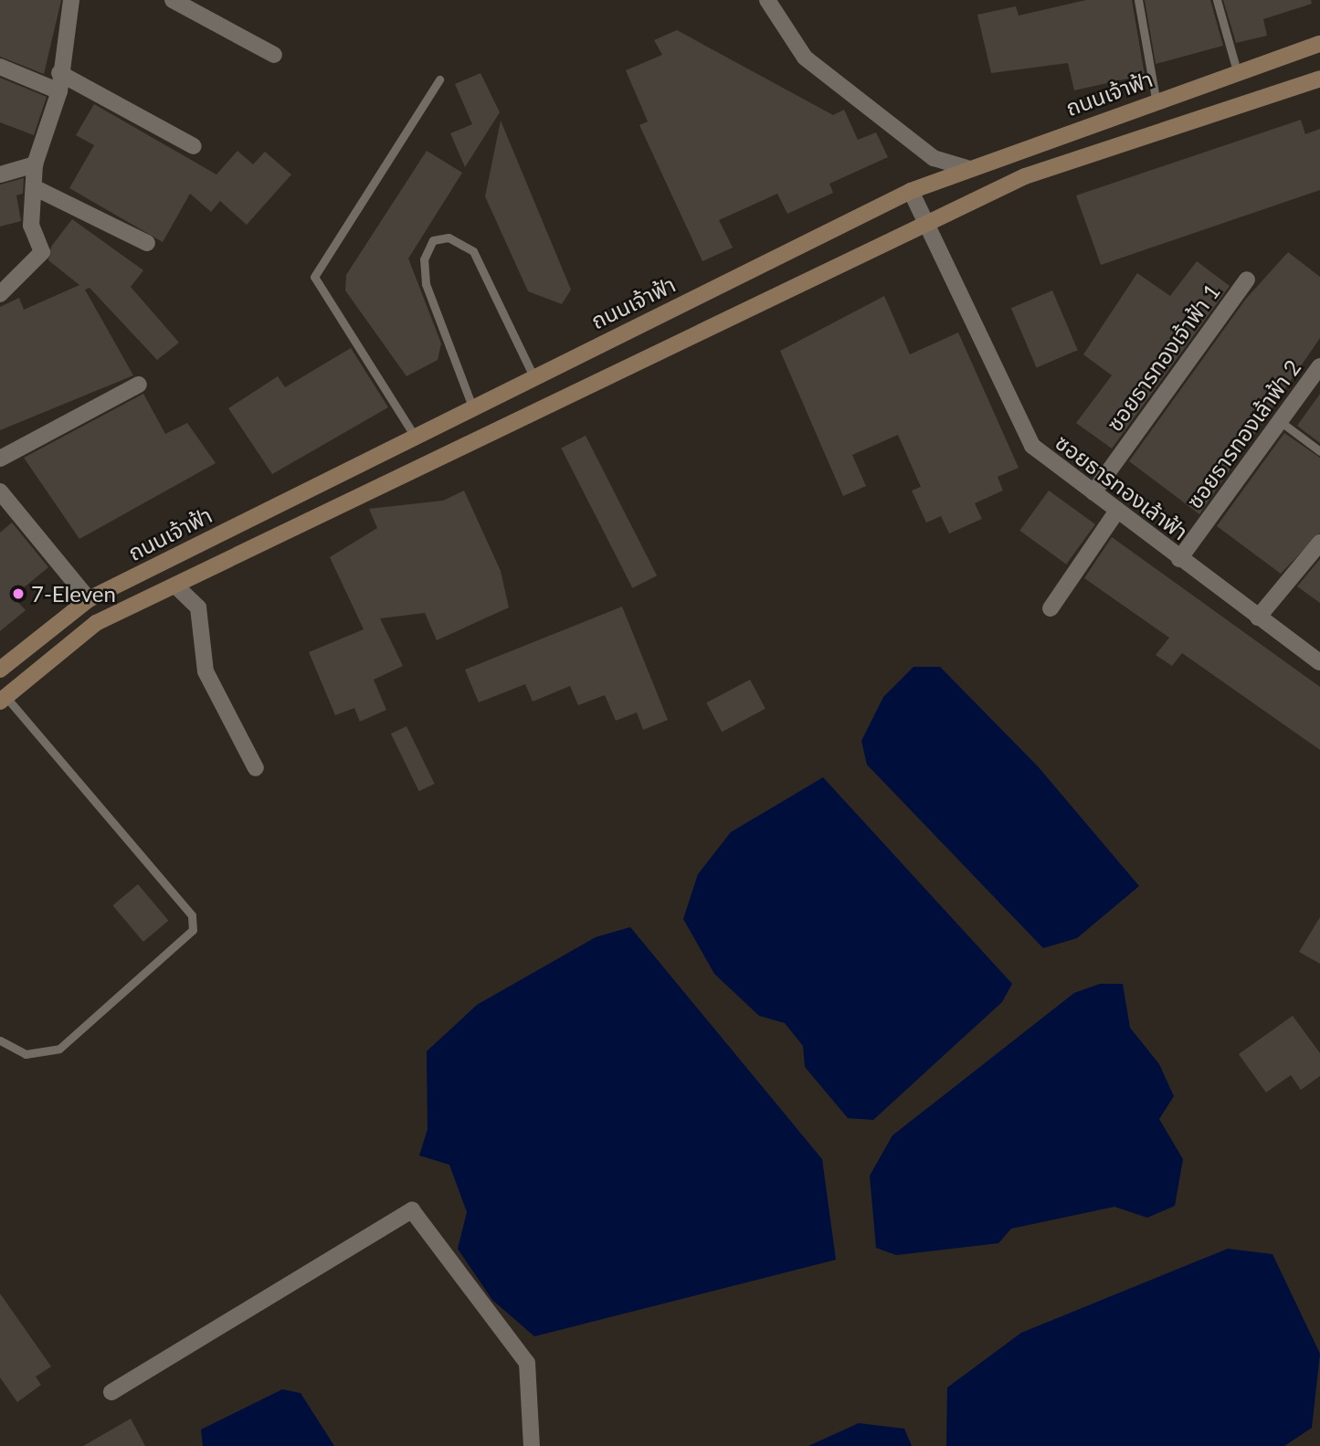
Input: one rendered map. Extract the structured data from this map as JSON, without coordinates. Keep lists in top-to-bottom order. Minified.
{"streets":{"main road":["ถนนเจ้าฟ้า"],"street":["ซอยธารทองเจ้าฟ้า 1","ซอยธารทองเล้าฟ้า 2","ซอยธารทองเล้าฟ้า"]},"crossings":[["ถนนเจ้าฟ้า","ซอยธารทองเล้าฟ้า"],["ซอยธารทองเจ้าฟ้า 1","ซอยธารทองเล้าฟ้า"],["ซอยธารทองเล้าฟ้า 2","ซอยธารทองเล้าฟ้า"]],"places":["7-Eleven"]}
